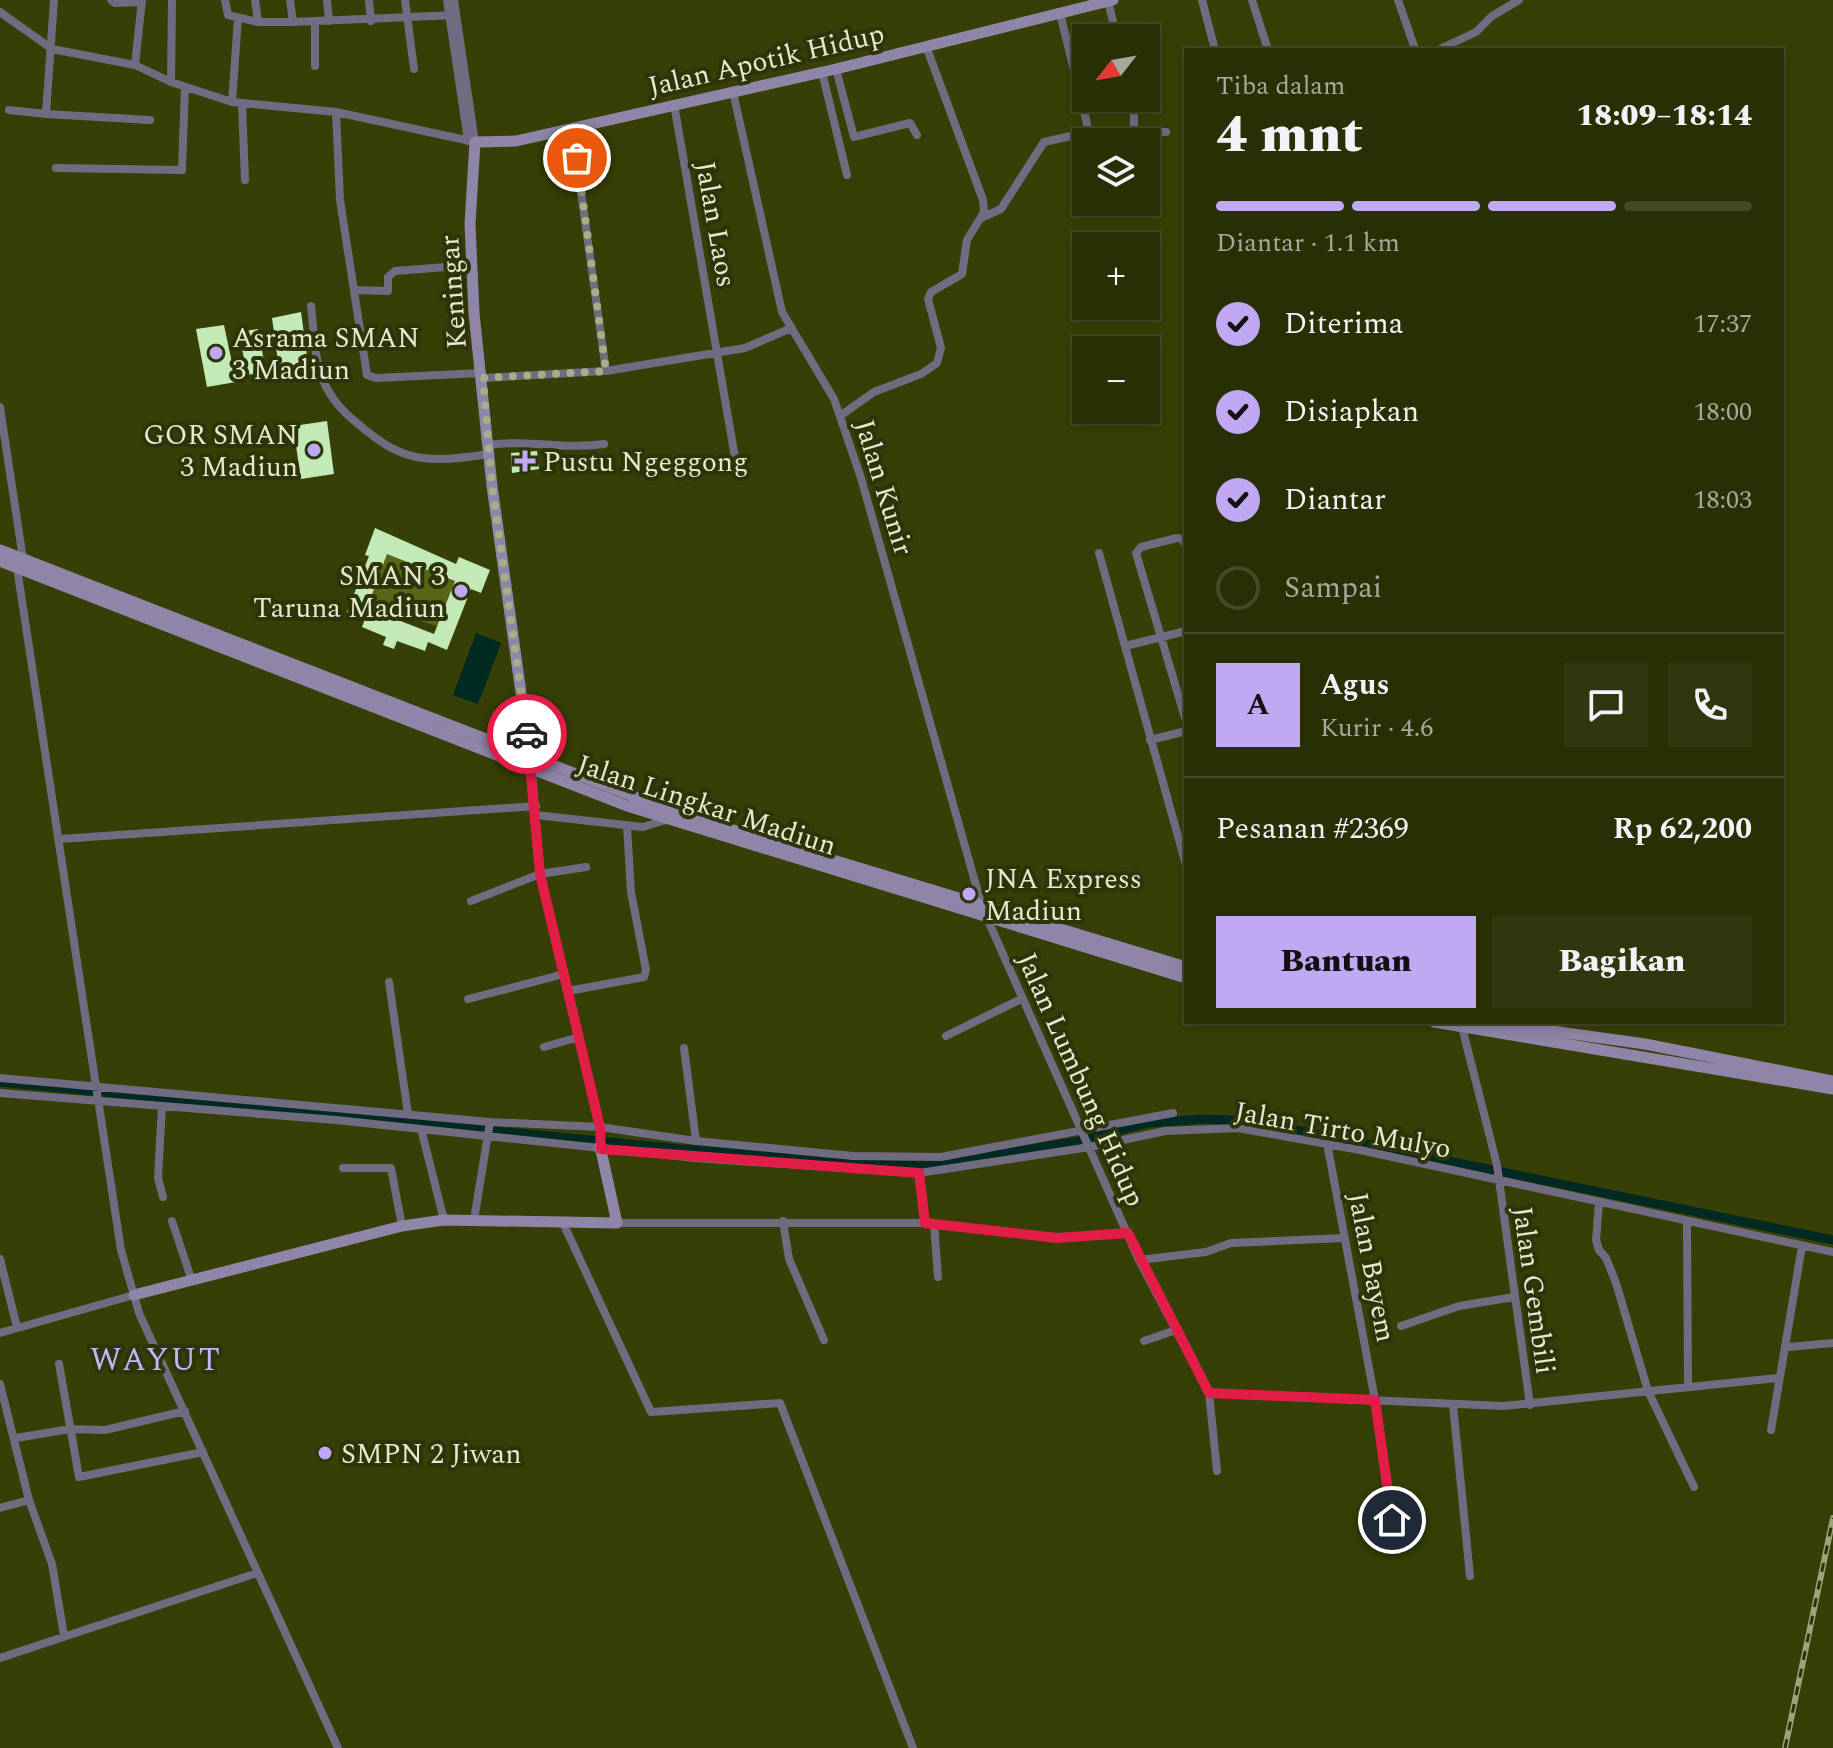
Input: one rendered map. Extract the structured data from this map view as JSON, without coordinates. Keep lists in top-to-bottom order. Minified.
{"streets":{"main road":["Jalan Apotik Hidup","Keningar","Jalan Lingkar Madiun"],"street":["Jalan Laos","Jalan Kunir","Jalan Lumbung Hidup","Jalan Tirto Mulyo","Jalan Bayem","Jalan Gembili"]},"crossings":[["Jalan Apotik Hidup","Jalan Laos"],["Jalan Apotik Hidup","Keningar"],["Jalan Apotik Hidup","Jalan Kunir"],["Keningar","Jalan Lingkar Madiun"],["Jalan Kunir","Jalan Lingkar Madiun"],["Jalan Lingkar Madiun","Jalan Lumbung Hidup"],["Jalan Lumbung Hidup","Jalan Tirto Mulyo"],["Jalan Tirto Mulyo","Jalan Bayem"],["Jalan Tirto Mulyo","Jalan Gembili"]],"districts":["WAYUT"],"places":{"other":["Asrama SMAN 3 Madiun","GOR SMAN 3 Madiun","SMAN 3 Taruna Madiun","JNA Express Madiun","SMPN 2 Jiwan"],"health":["Pustu Ngeggong"]},"north":"bottom left","page":{"map_buttons":["+","−"],"heading":["4 mnt","Tiba dalam","18:09–18:14"],"panel":["Agus","Kurir · 4.6","Pesanan #2369","Rp 62,200"],"bar":"Diantar · 1.1 km","list":[["Diterima","17:37"],["Disiapkan","18:00"],["Diantar","18:03"],"Sampai"],"round":"A","buttons":["Bantuan","Bagikan"]}}
